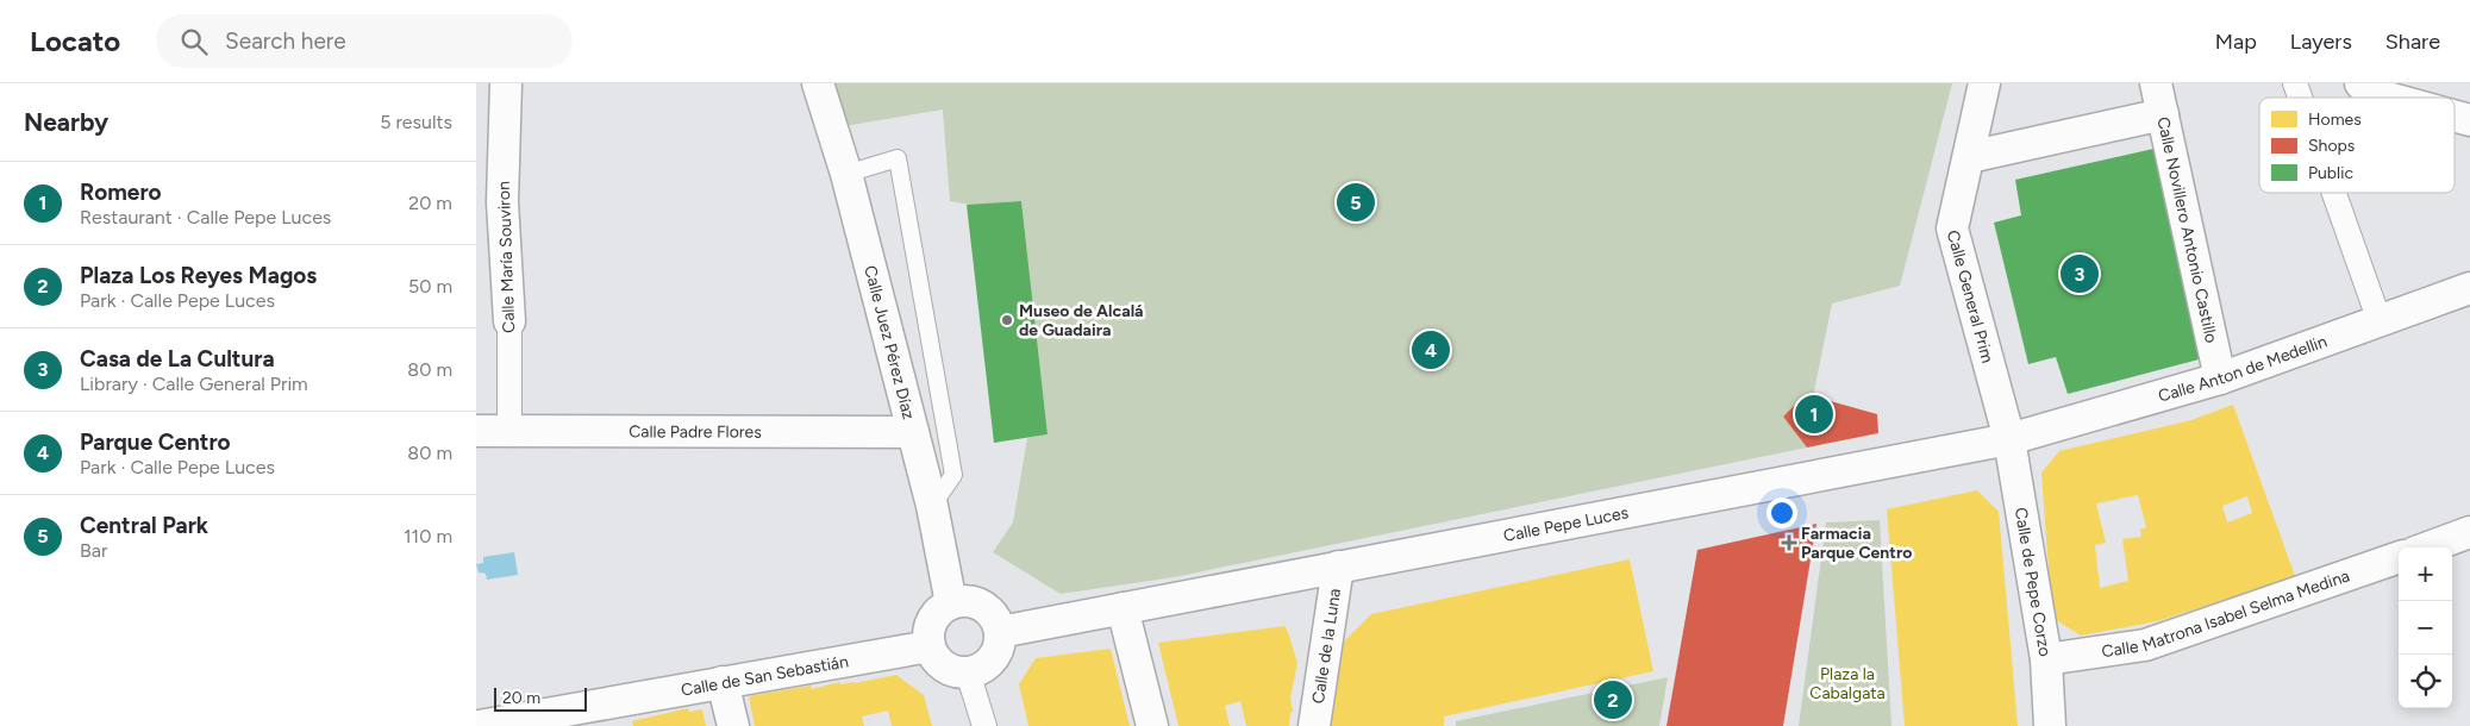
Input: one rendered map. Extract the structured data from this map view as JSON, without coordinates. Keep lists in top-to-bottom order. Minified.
{"streets":{"street":["Calle Novillero Antonio Castillo","Calle María Souviron","Calle General Prim","Calle Juez Pérez Díaz","Calle Anton de Medellin","Calle Padre Flores","Calle Pepe Luces","Calle de Pepe Corzo","Calle Matrona Isabel Selma Medina","Calle de la Luna","Calle de San Sebastián"]},"crossings":[["Calle Novillero Antonio Castillo","Calle Anton de Medellin"],["Calle María Souviron","Calle Padre Flores"],["Calle General Prim","Calle Anton de Medellin"],["Calle General Prim","Calle Pepe Luces"],["Calle General Prim","Calle de Pepe Corzo"],["Calle Juez Pérez Díaz","Calle Padre Flores"],["Calle Juez Pérez Díaz","Calle Pepe Luces"],["Calle Juez Pérez Díaz","Calle de San Sebastián"],["Calle Anton de Medellin","Calle Pepe Luces"],["Calle Anton de Medellin","Calle de Pepe Corzo"],["Calle Pepe Luces","Calle de Pepe Corzo"],["Calle Pepe Luces","Calle de la Luna"],["Calle Pepe Luces","Calle de San Sebastián"],["Calle de Pepe Corzo","Calle Matrona Isabel Selma Medina"]],"parks":["Plaza la Cabalgata"],"places":{"other":["Museo de Alcalá de Guadaira"],"health":["Farmacia Parque Centro"]},"legend":["Homes","Shops","Public"],"scale_bar":"20 m","page":{"header":"Locato","search":"Search here","nav":["Map","Layers","Share"],"heading":["Nearby","5 results"],"list":[{"mark":"1","name":"Romero","note":"Restaurant · Calle Pepe Luces","value":"20 m"},{"mark":"2","name":"Plaza Los Reyes Magos","note":"Park · Calle Pepe Luces","value":"50 m"},{"mark":"3","name":"Casa de La Cultura","note":"Library · Calle General Prim","value":"80 m"},{"mark":"4","name":"Parque Centro","note":"Park · Calle Pepe Luces","value":"80 m"},{"mark":"5","name":"Central Park","note":"Bar","value":"110 m"}],"pins":["5","3","4","1","2"],"map_buttons":["+","−"],"scale":"20 m"}}
